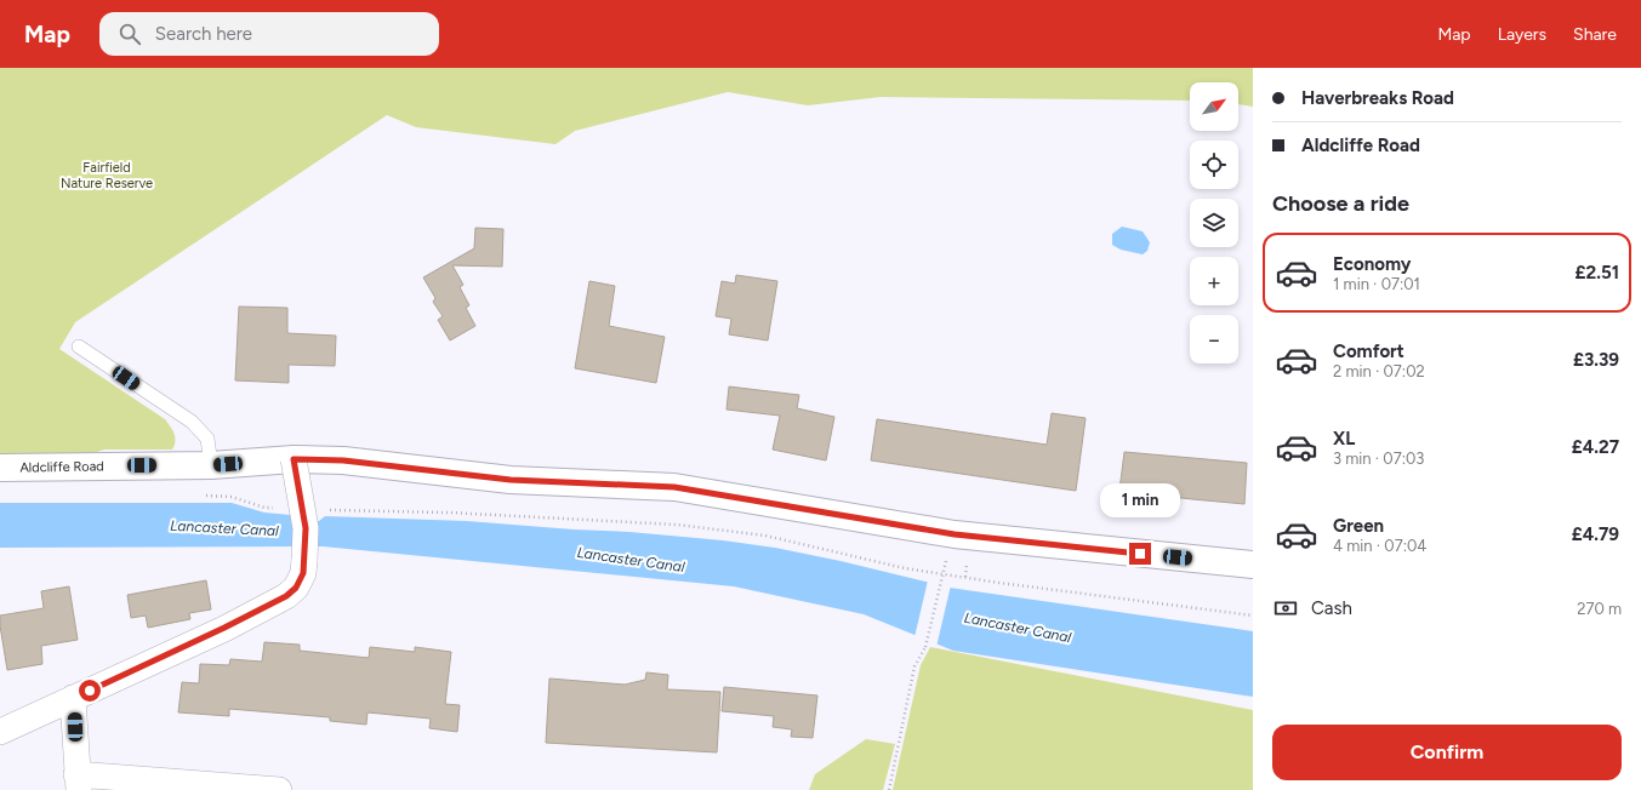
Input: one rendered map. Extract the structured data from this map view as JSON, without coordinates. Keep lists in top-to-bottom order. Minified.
{"streets":{"street":["Aldcliffe Road"]},"water":["Lancaster Canal"],"parks":["Fairfield Nature Reserve"],"north":"top right","page":{"header":"Map","search":"Search here","nav":["Map","Layers","Share"],"banner":["Haverbreaks Road","Aldcliffe Road"],"map_buttons":["+","−"],"heading":"Choose a ride","list":[{"name":"Economy","note":"1 min · 07:01","value":"£2.51"},{"name":"Comfort","note":"2 min · 07:02","value":"£3.39"},{"name":"XL","note":"3 min · 07:03","value":"£4.27"},{"name":"Green","note":"4 min · 07:04","value":"£4.79"}],"bubble":"1 min","pay":["Cash","270 m"],"buttons":"Confirm"}}
